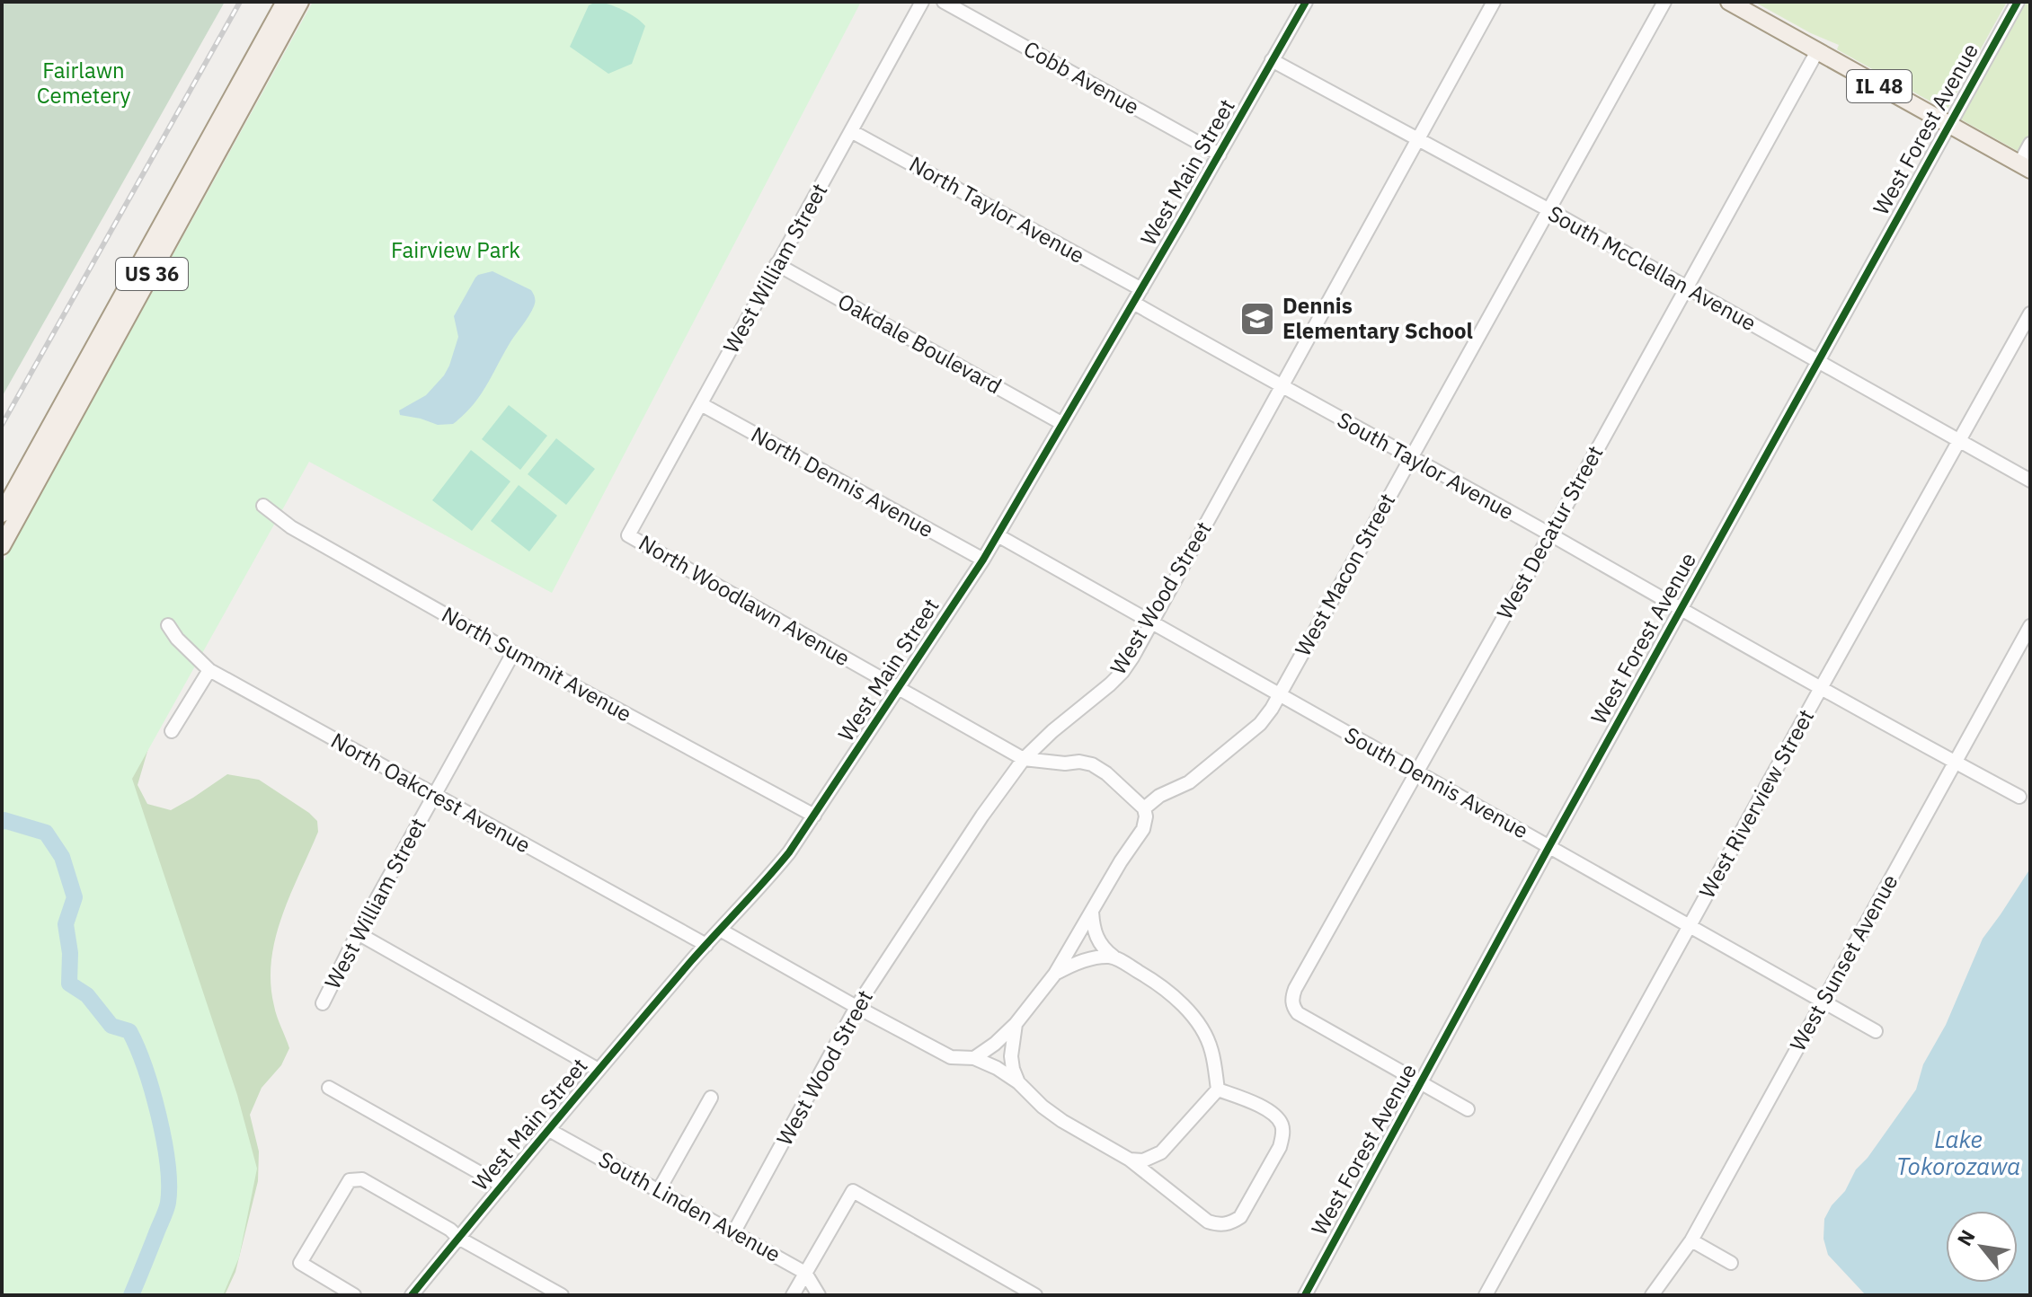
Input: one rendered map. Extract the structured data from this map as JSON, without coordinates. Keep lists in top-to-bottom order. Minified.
{"streets":{"main road":["IL 48","US 36"],"street":["Cobb Avenue","West Forest Avenue","West Main Street","North Taylor Avenue","West William Street","South McClellan Avenue","Oakdale Boulevard","South Taylor Avenue","North Dennis Avenue","West Decatur Street","West Macon Street","West Wood Street","North Woodlawn Avenue","North Summit Avenue","South Dennis Avenue","North Oakcrest Avenue","West Riverview Street","West Sunset Avenue","South Linden Avenue"]},"crossings":[["Cobb Avenue","West Main Street"],["IL 48","West Forest Avenue"],["IL 48","West Decatur Street"],["West Forest Avenue","South McClellan Avenue"],["West Forest Avenue","South Taylor Avenue"],["West Forest Avenue","West Decatur Street"],["West Forest Avenue","South Dennis Avenue"],["West Main Street","North Taylor Avenue"],["West Main Street","South McClellan Avenue"],["West Main Street","Oakdale Boulevard"],["West Main Street","South Taylor Avenue"],["West Main Street","North Dennis Avenue"],["West Main Street","North Woodlawn Avenue"],["West Main Street","North Summit Avenue"],["West Main Street","South Dennis Avenue"],["West Main Street","North Oakcrest Avenue"],["West Main Street","South Linden Avenue"],["North Taylor Avenue","West William Street"],["West William Street","Oakdale Boulevard"],["West William Street","North Dennis Avenue"],["West William Street","North Woodlawn Avenue"],["West William Street","North Summit Avenue"],["West William Street","North Oakcrest Avenue"],["South McClellan Avenue","West Decatur Street"],["South McClellan Avenue","West Macon Street"],["South McClellan Avenue","West Wood Street"],["South McClellan Avenue","West Riverview Street"],["South Taylor Avenue","West Decatur Street"],["South Taylor Avenue","West Macon Street"],["South Taylor Avenue","West Wood Street"],["South Taylor Avenue","West Riverview Street"],["South Taylor Avenue","West Sunset Avenue"],["West Decatur Street","South Dennis Avenue"],["West Macon Street","South Dennis Avenue"],["West Wood Street","North Woodlawn Avenue"],["West Wood Street","South Dennis Avenue"],["West Wood Street","South Linden Avenue"],["South Dennis Avenue","West Riverview Street"],["South Dennis Avenue","West Sunset Avenue"]],"water":["Lake Tokorozawa"],"parks":["Fairlawn Cemetery","Fairview Park"],"places":{"school or university":["Dennis Elementary School"]},"north":"top left"}
